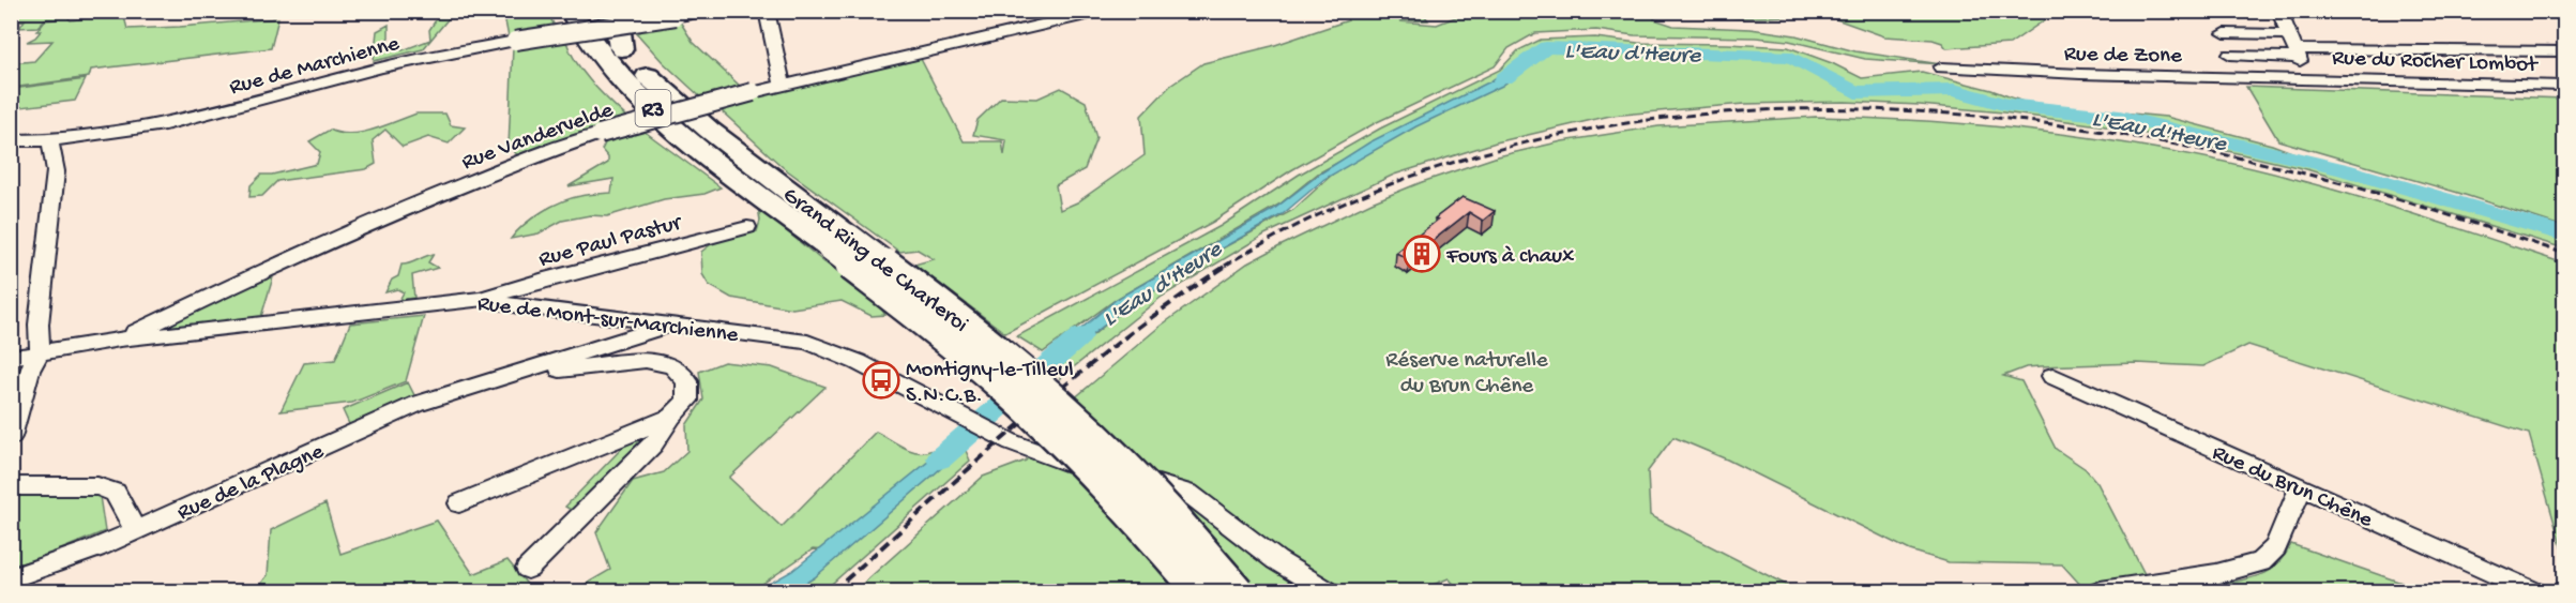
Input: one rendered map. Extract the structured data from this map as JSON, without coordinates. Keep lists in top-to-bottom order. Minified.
{"streets":{"highway":["R3","Grand Ring de Charleroi"],"street":["Rue de Zone","Rue du Rocher Lombot","Rue de Marchienne","Rue Vandervelde","Rue Paul Pastur","Rue de Mont-sur-Marchienne","Rue de la Plagne","Rue du Brun Chêne"]},"crossings":[["Rue de Zone","Rue du Rocher Lombot"],["Rue Vandervelde","Rue de Mont-sur-Marchienne"],["Rue Paul Pastur","Rue de Mont-sur-Marchienne"],["Rue de Mont-sur-Marchienne","Rue de la Plagne"]],"water":["L'Eau d'Heure"],"parks":["Réserve naturelle du Brun Chêne"],"places":{"building":["Fours à chaux"],"bus stop":["Montigny-le-Tilleul S.N.C.B."]}}
